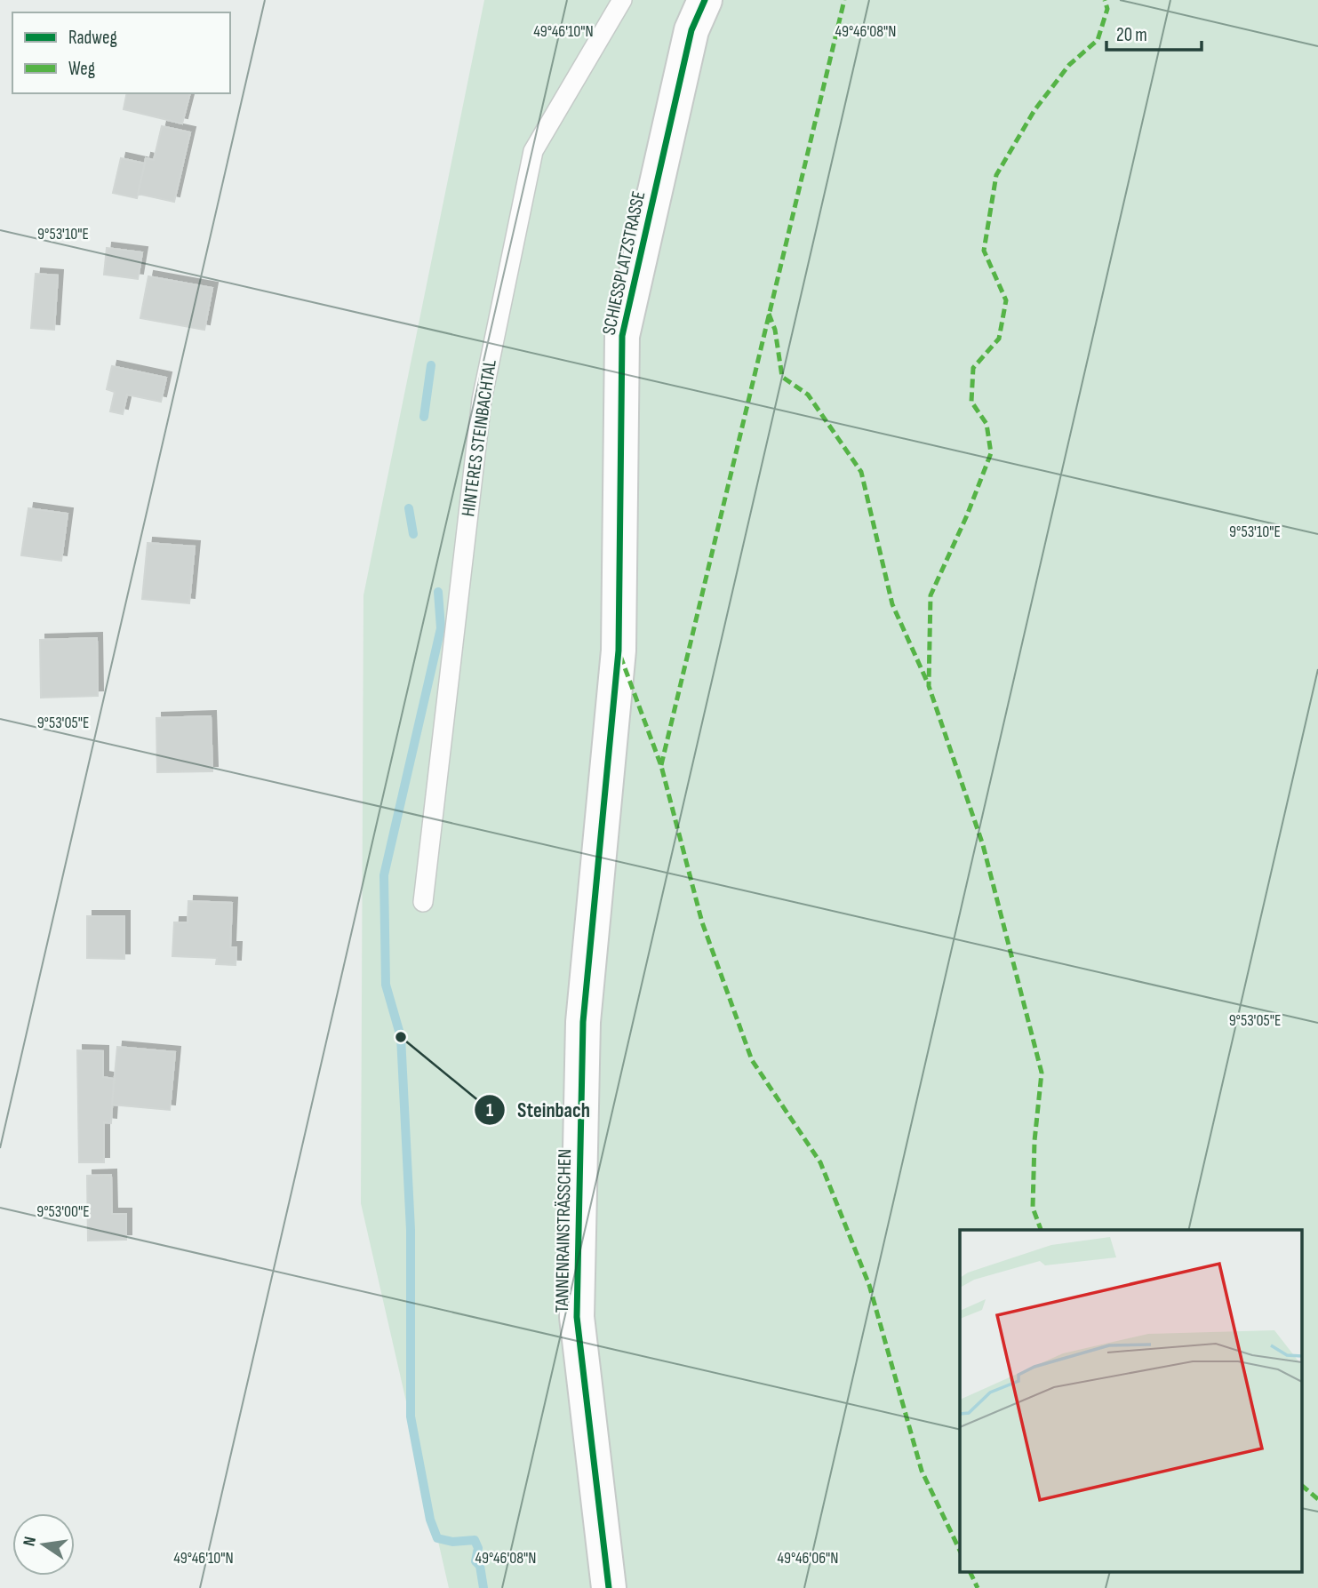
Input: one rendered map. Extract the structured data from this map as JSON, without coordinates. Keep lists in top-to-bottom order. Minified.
{"streets":{"street":["SCHIESSPLATZSTRASSE","TANNENRAINSTRÄSSCHEN"],"lane":["HINTERES STEINBACHTAL"]},"crossings":[["SCHIESSPLATZSTRASSE","TANNENRAINSTRÄSSCHEN"]],"places":["Steinbach"],"legend":["Radweg","Weg"],"scale_bar":"20 m","north":"left","coordinates":["49°46'10\"N","49°46'08\"N","9°53'10\"E","9°53'05\"E","9°53'00\"E","49°46'06\"N"]}
